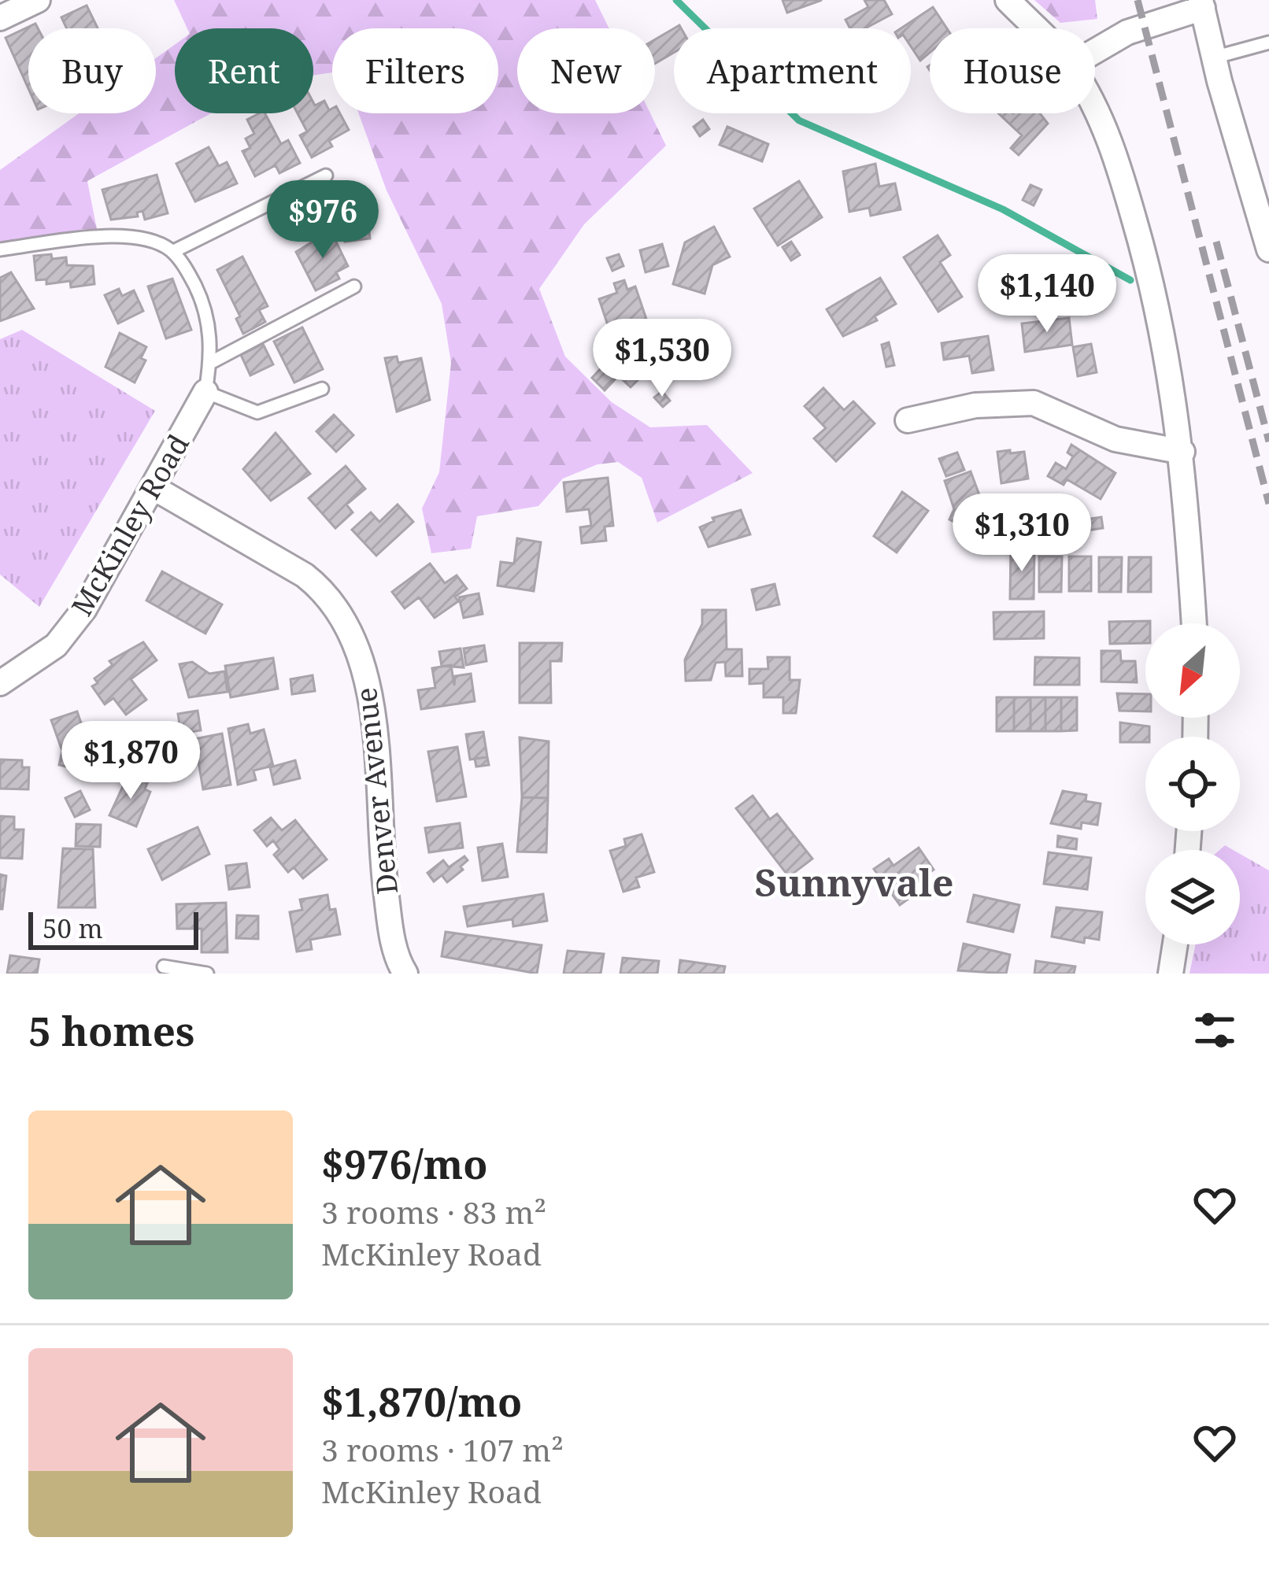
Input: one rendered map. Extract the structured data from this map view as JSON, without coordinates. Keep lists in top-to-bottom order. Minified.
{"streets":{"street":["McKinley Road","Denver Avenue"]},"crossings":[["McKinley Road","Denver Avenue"]],"districts":["Sunnyvale"],"scale_bar":"50 m","north":"bottom left","page":{"chip":["Buy","Rent","Filters","New","Apartment","House"],"price":["$976","$1,140","$1,530","$1,310","$1,870"],"scale":"50 m","heading":"5 homes","list":[{"name":"$976/mo","note":"3 rooms · 83 m² · McKinley Road"},{"name":"$1,870/mo","note":"3 rooms · 107 m² · McKinley Road"}]}}
